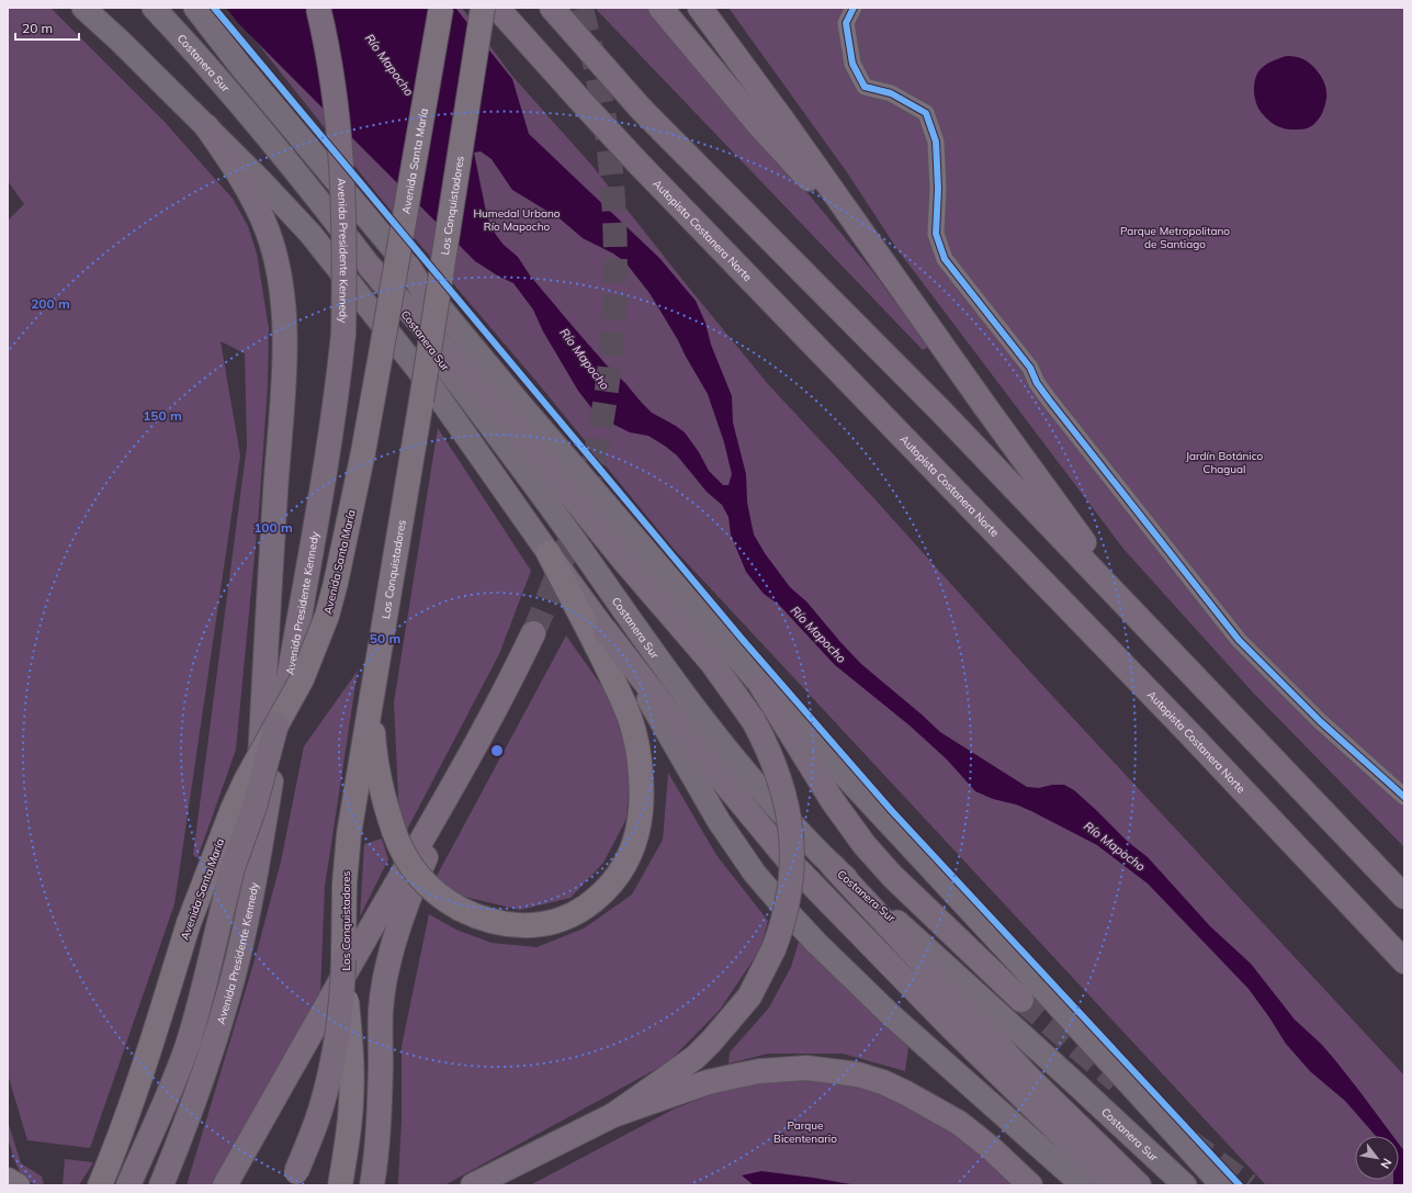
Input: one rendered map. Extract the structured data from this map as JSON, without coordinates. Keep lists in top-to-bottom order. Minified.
{"streets":{"highway":["Autopista Costanera Norte","Avenida Presidente Kennedy"],"main road":["Costanera Sur","Avenida Santa María","Los Conquistadores"]},"crossings":[["Los Conquistadores","Autopista Costanera Norte"]],"water":["Río Mapocho"],"parks":["Humedal Urbano Río Mapocho","Parque Metropolitano de Santiago","Jardín Botánico Chagual","Parque Bicentenario"],"scale_bar":"20 m","north":"bottom right","rings":["200 m","150 m","100 m","50 m"]}
